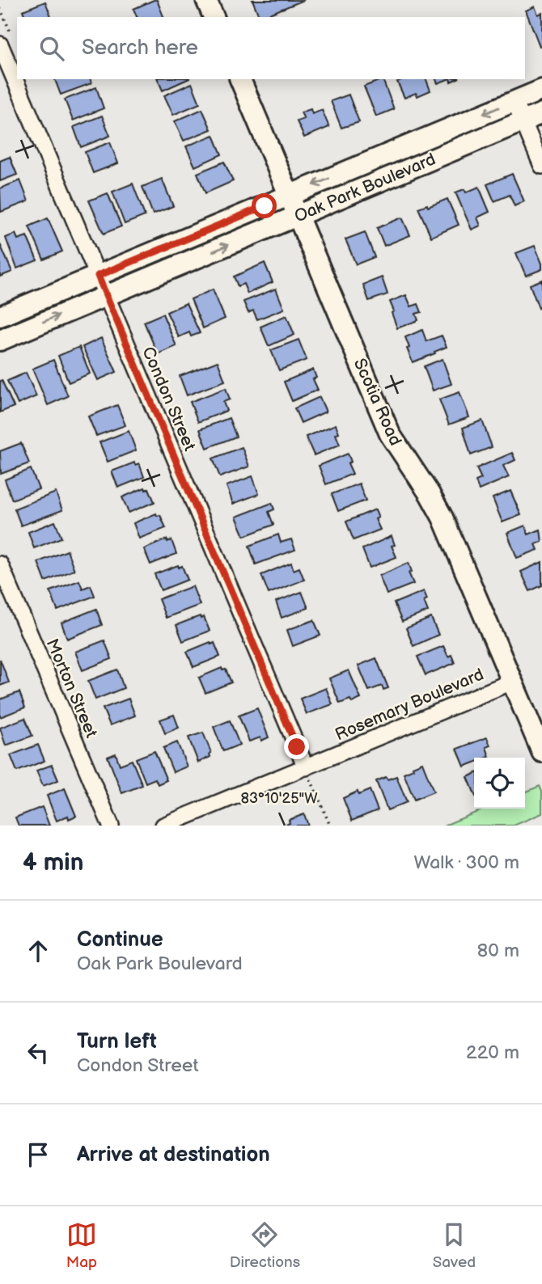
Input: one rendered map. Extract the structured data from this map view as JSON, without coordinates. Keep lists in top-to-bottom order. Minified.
{"streets":{"street":["Oak Park Boulevard","Condon Street","Scotia Road","Morton Street","Rosemary Boulevard"]},"crossings":[["Oak Park Boulevard","Condon Street"],["Oak Park Boulevard","Scotia Road"],["Condon Street","Rosemary Boulevard"],["Scotia Road","Rosemary Boulevard"]],"page":{"search":"Search here","heading":["4 min","Walk · 300 m"],"list":[["Continue","Oak Park Boulevard","80 m"],["Turn left","Condon Street","220 m"],"Arrive at destination"],"nav":["Map","Directions","Saved"]},"coordinates":["83°10'25\"W"]}
